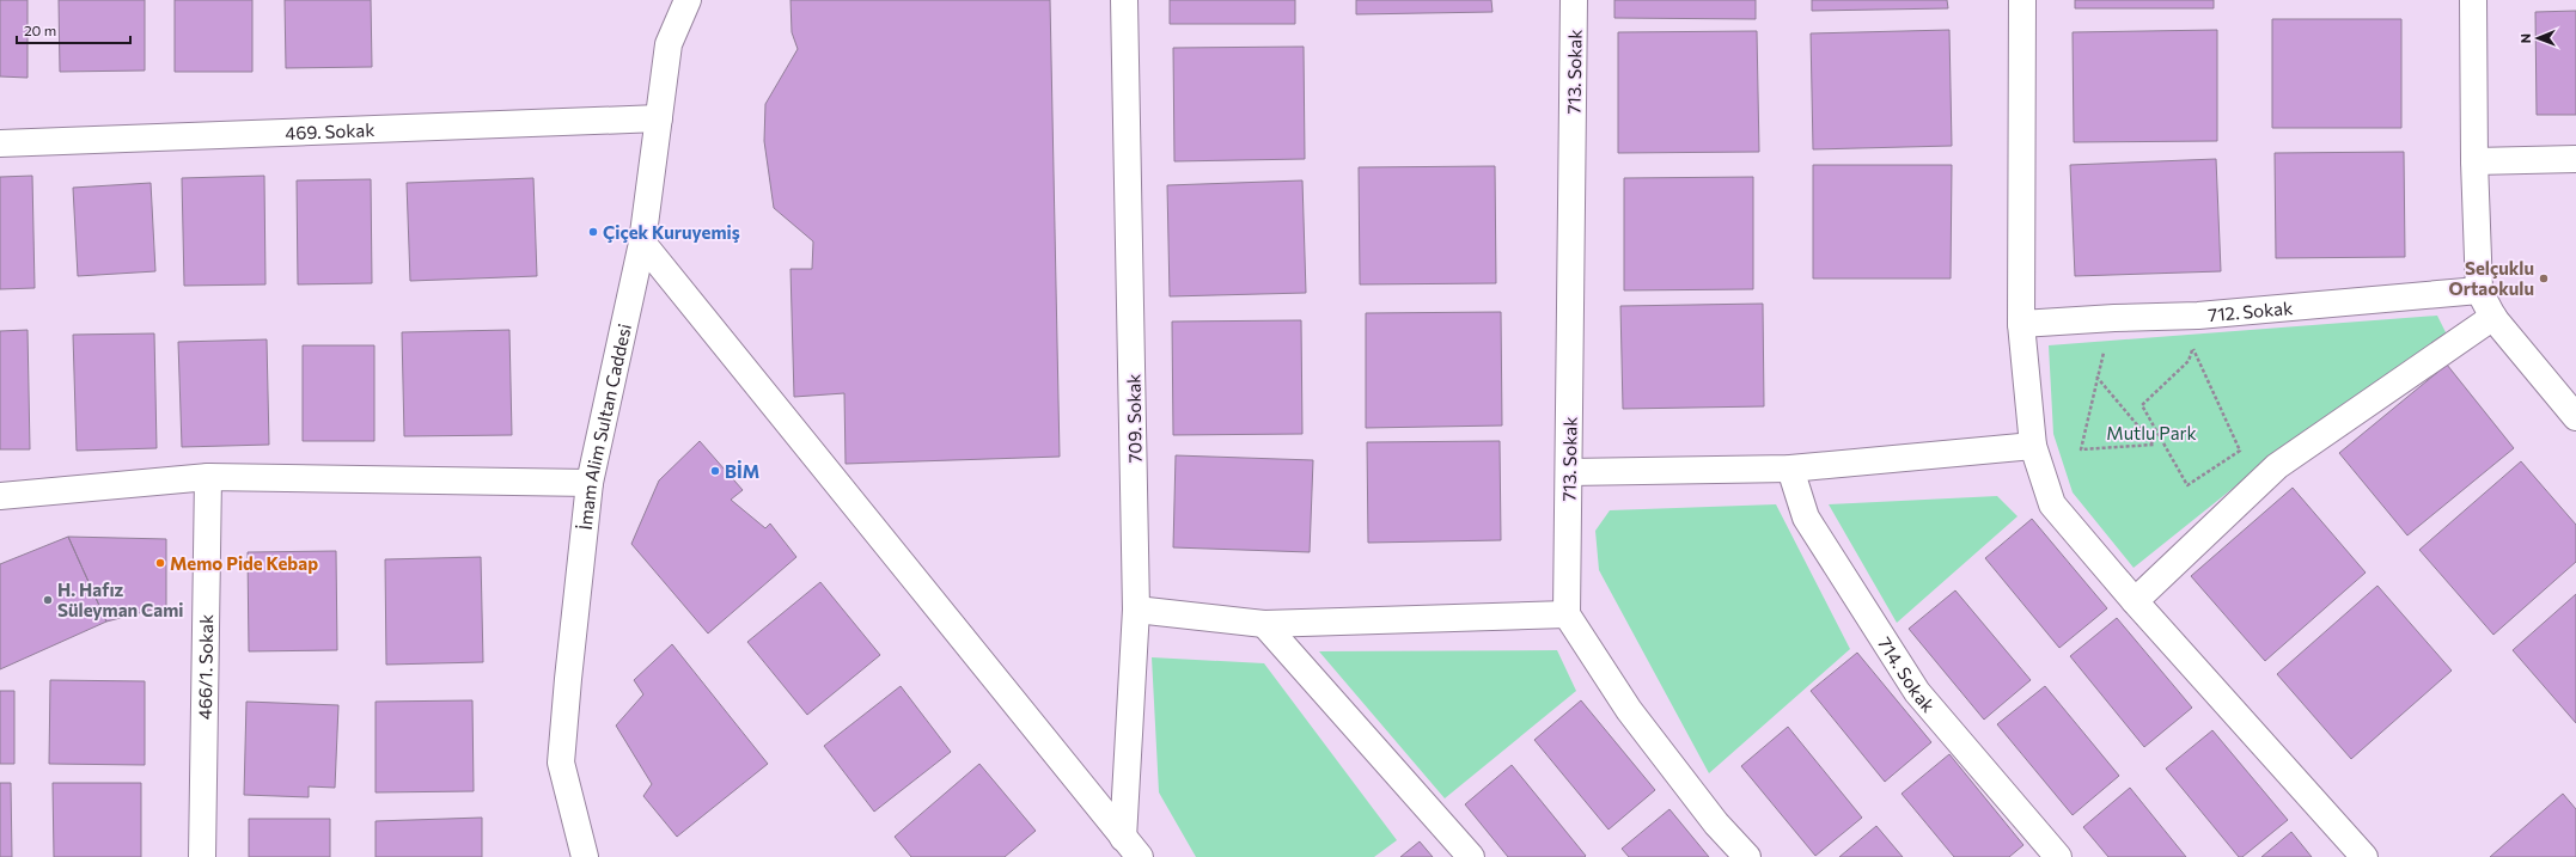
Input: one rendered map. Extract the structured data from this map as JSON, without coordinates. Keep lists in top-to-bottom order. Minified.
{"streets":{"street":["713. Sokak","469. Sokak","712. Sokak","709. Sokak","İmam Alim Sultan Caddesi","466/1. Sokak","714. Sokak"]},"crossings":[["469. Sokak","İmam Alim Sultan Caddesi"]],"parks":["Mutlu Park"],"places":["Çiçek Kuruyemiş","Selçuklu Ortaokulu","BİM","Memo Pide Kebap","H. Hafız Süleyman Cami"],"scale_bar":"20 m","north":"left"}
